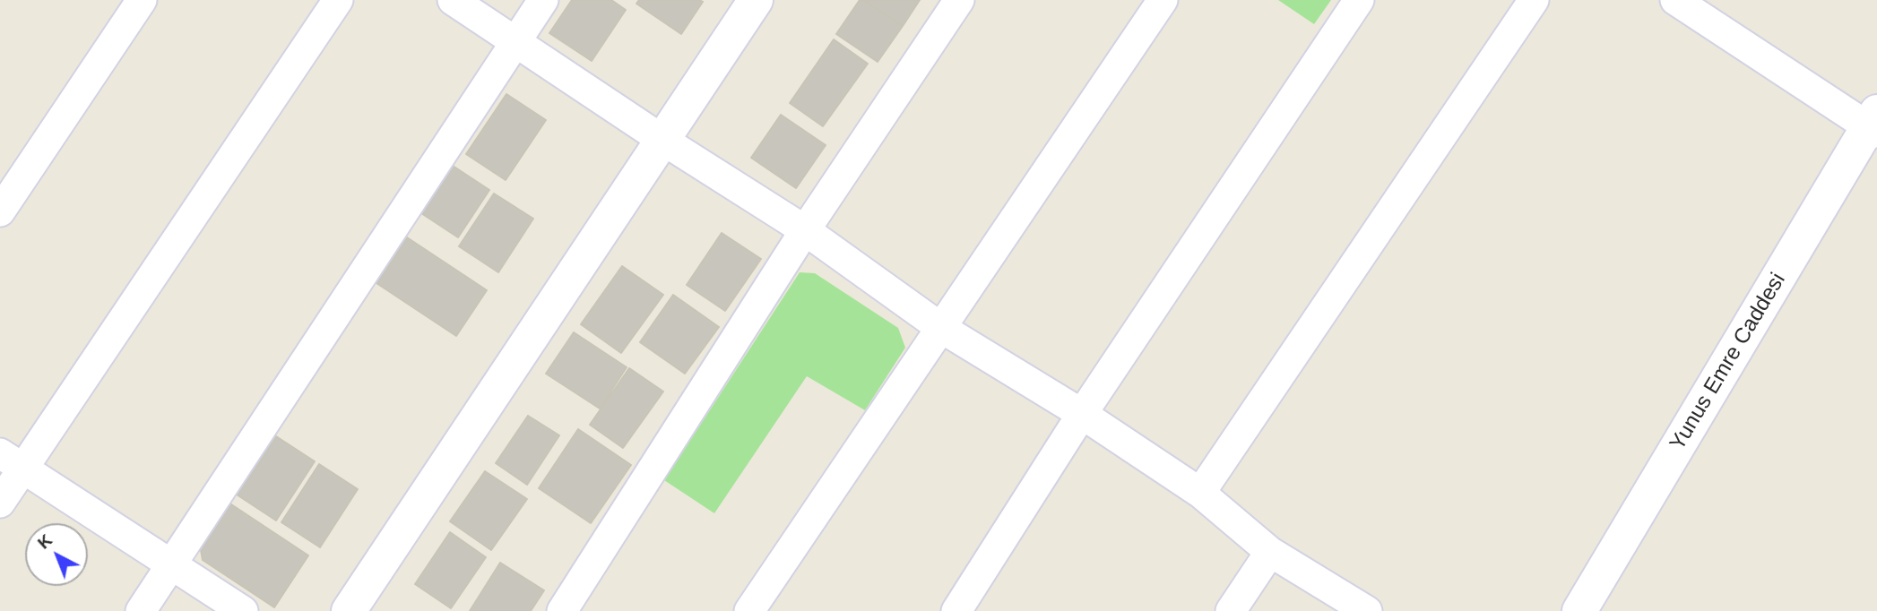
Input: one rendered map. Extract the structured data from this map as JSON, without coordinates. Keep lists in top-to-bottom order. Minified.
{"streets":{"street":["Yunus Emre Caddesi"]},"north":"top left"}
